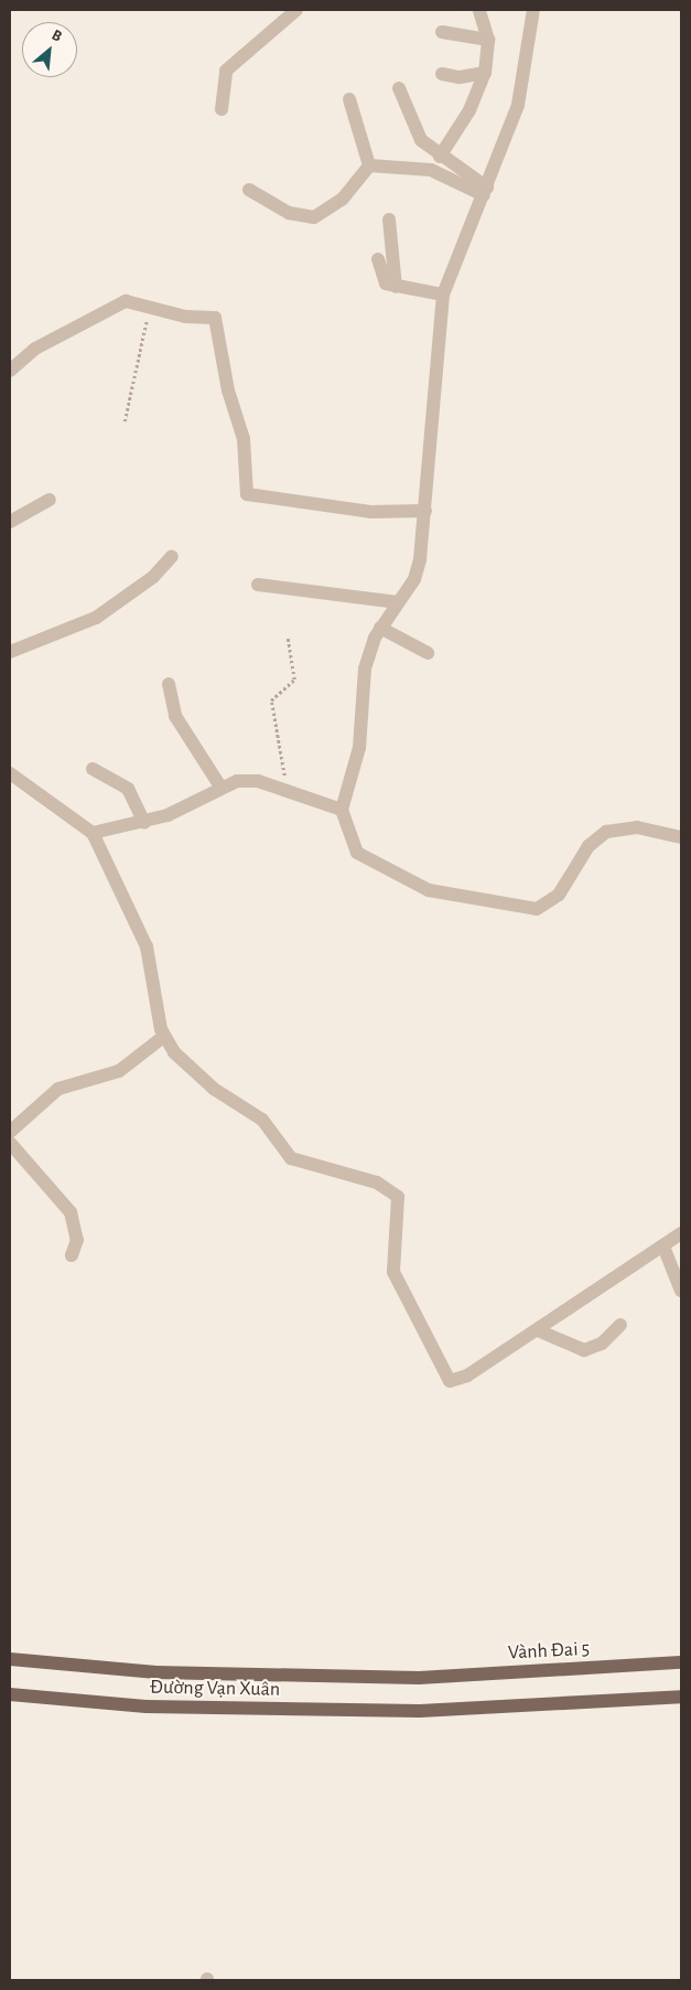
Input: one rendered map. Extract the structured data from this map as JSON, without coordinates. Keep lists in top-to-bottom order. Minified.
{"streets":{"main road":["Vành Đai 5","Đường Vạn Xuân"]},"crossings":[["Vành Đai 5","Đường Vạn Xuân"]],"north":"top right"}
